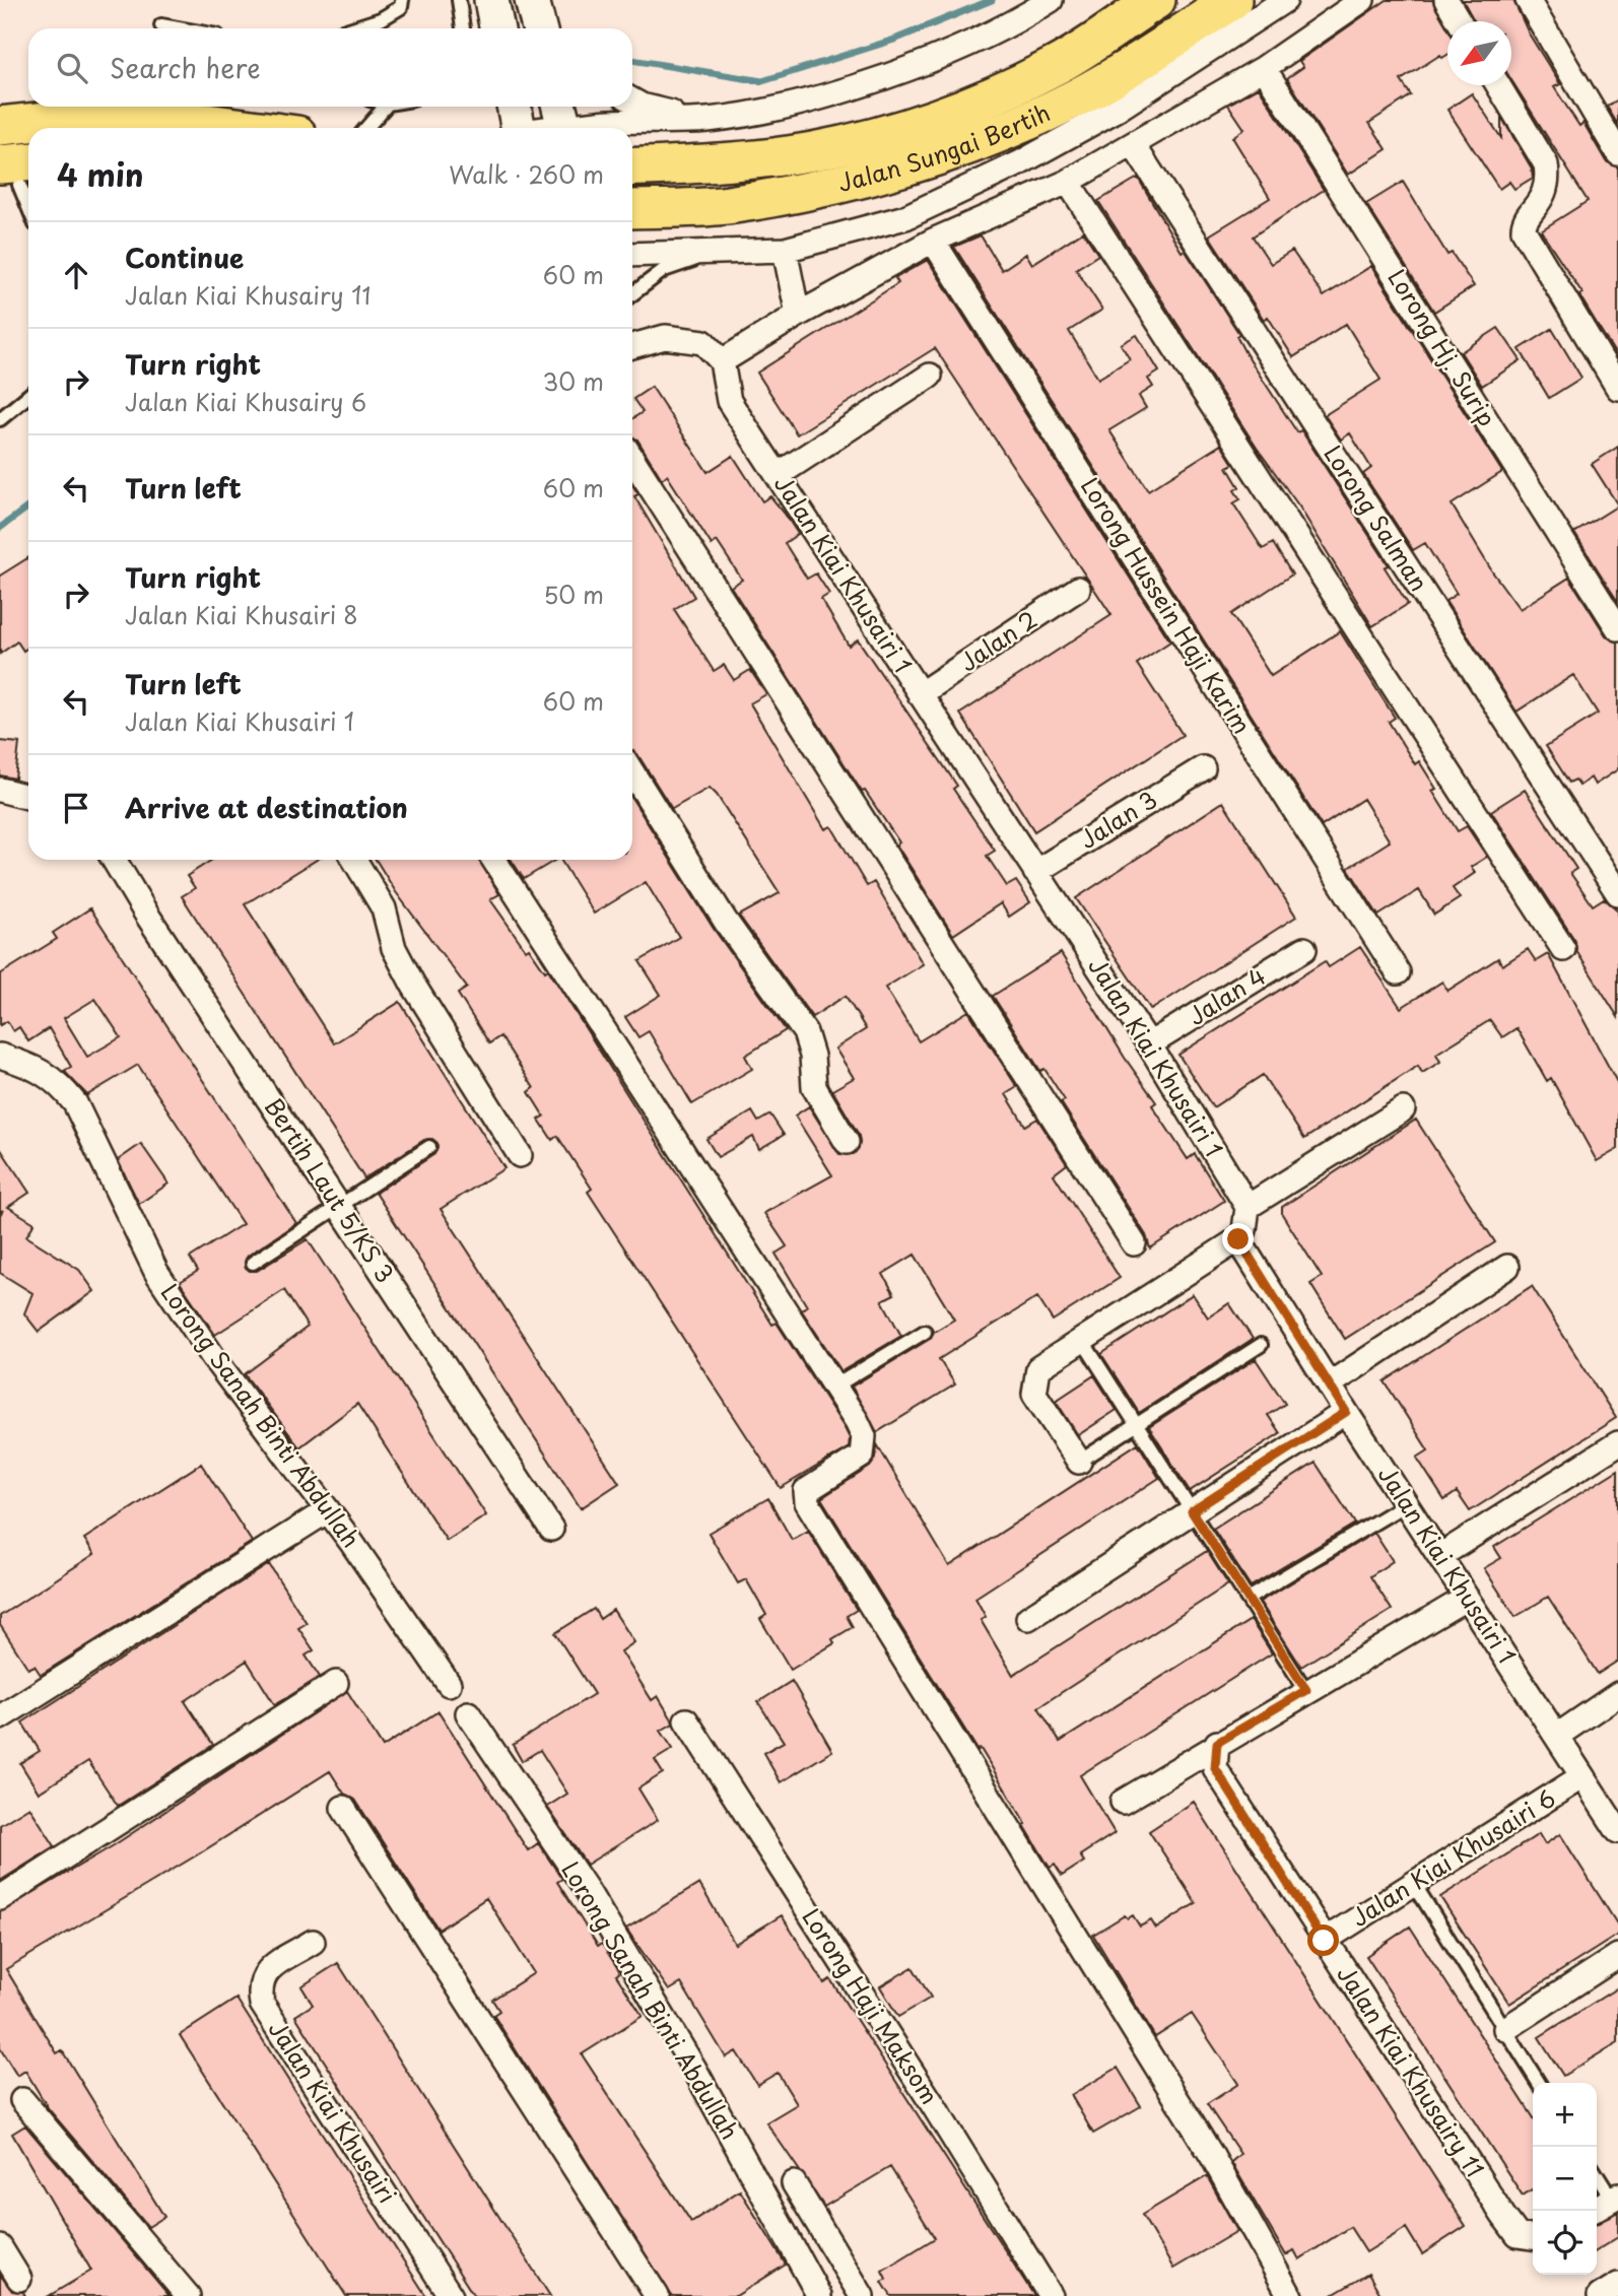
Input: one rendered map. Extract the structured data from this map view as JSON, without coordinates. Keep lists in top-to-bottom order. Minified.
{"streets":{"main road":["Jalan Sungai Bertih"],"street":["Lorong Hj. Surip","Lorong Salman","Jalan Kiai Khusairi 1","Lorong Hussein Haji Karim","Jalan 2","Jalan 3","Jalan 4","Bertih Laut 5/KS 3","Lorong Sanah Binti Abdullah","Jalan Kiai Khusairi 6","Lorong Haji Maksom","Jalan Kiai Khusairy 11","Jalan Kiai Khusairi"]},"crossings":[["Jalan Kiai Khusairi 1","Jalan 2"],["Jalan Kiai Khusairi 1","Jalan 3"],["Jalan Kiai Khusairi 1","Jalan 4"],["Jalan Kiai Khusairi 1","Jalan Kiai Khusairi 6"],["Jalan Kiai Khusairi 6","Jalan Kiai Khusairy 11"]],"north":"bottom left","page":{"search":"Search here","heading":["4 min","Walk · 260 m"],"list":[["Continue","Jalan Kiai Khusairy 11","60 m"],["Turn right","Jalan Kiai Khusairy 6","30 m"],["Turn left","60 m"],["Turn right","Jalan Kiai Khusairi 8","50 m"],["Turn left","Jalan Kiai Khusairi 1","60 m"],"Arrive at destination"],"map_buttons":["+","−"]}}
